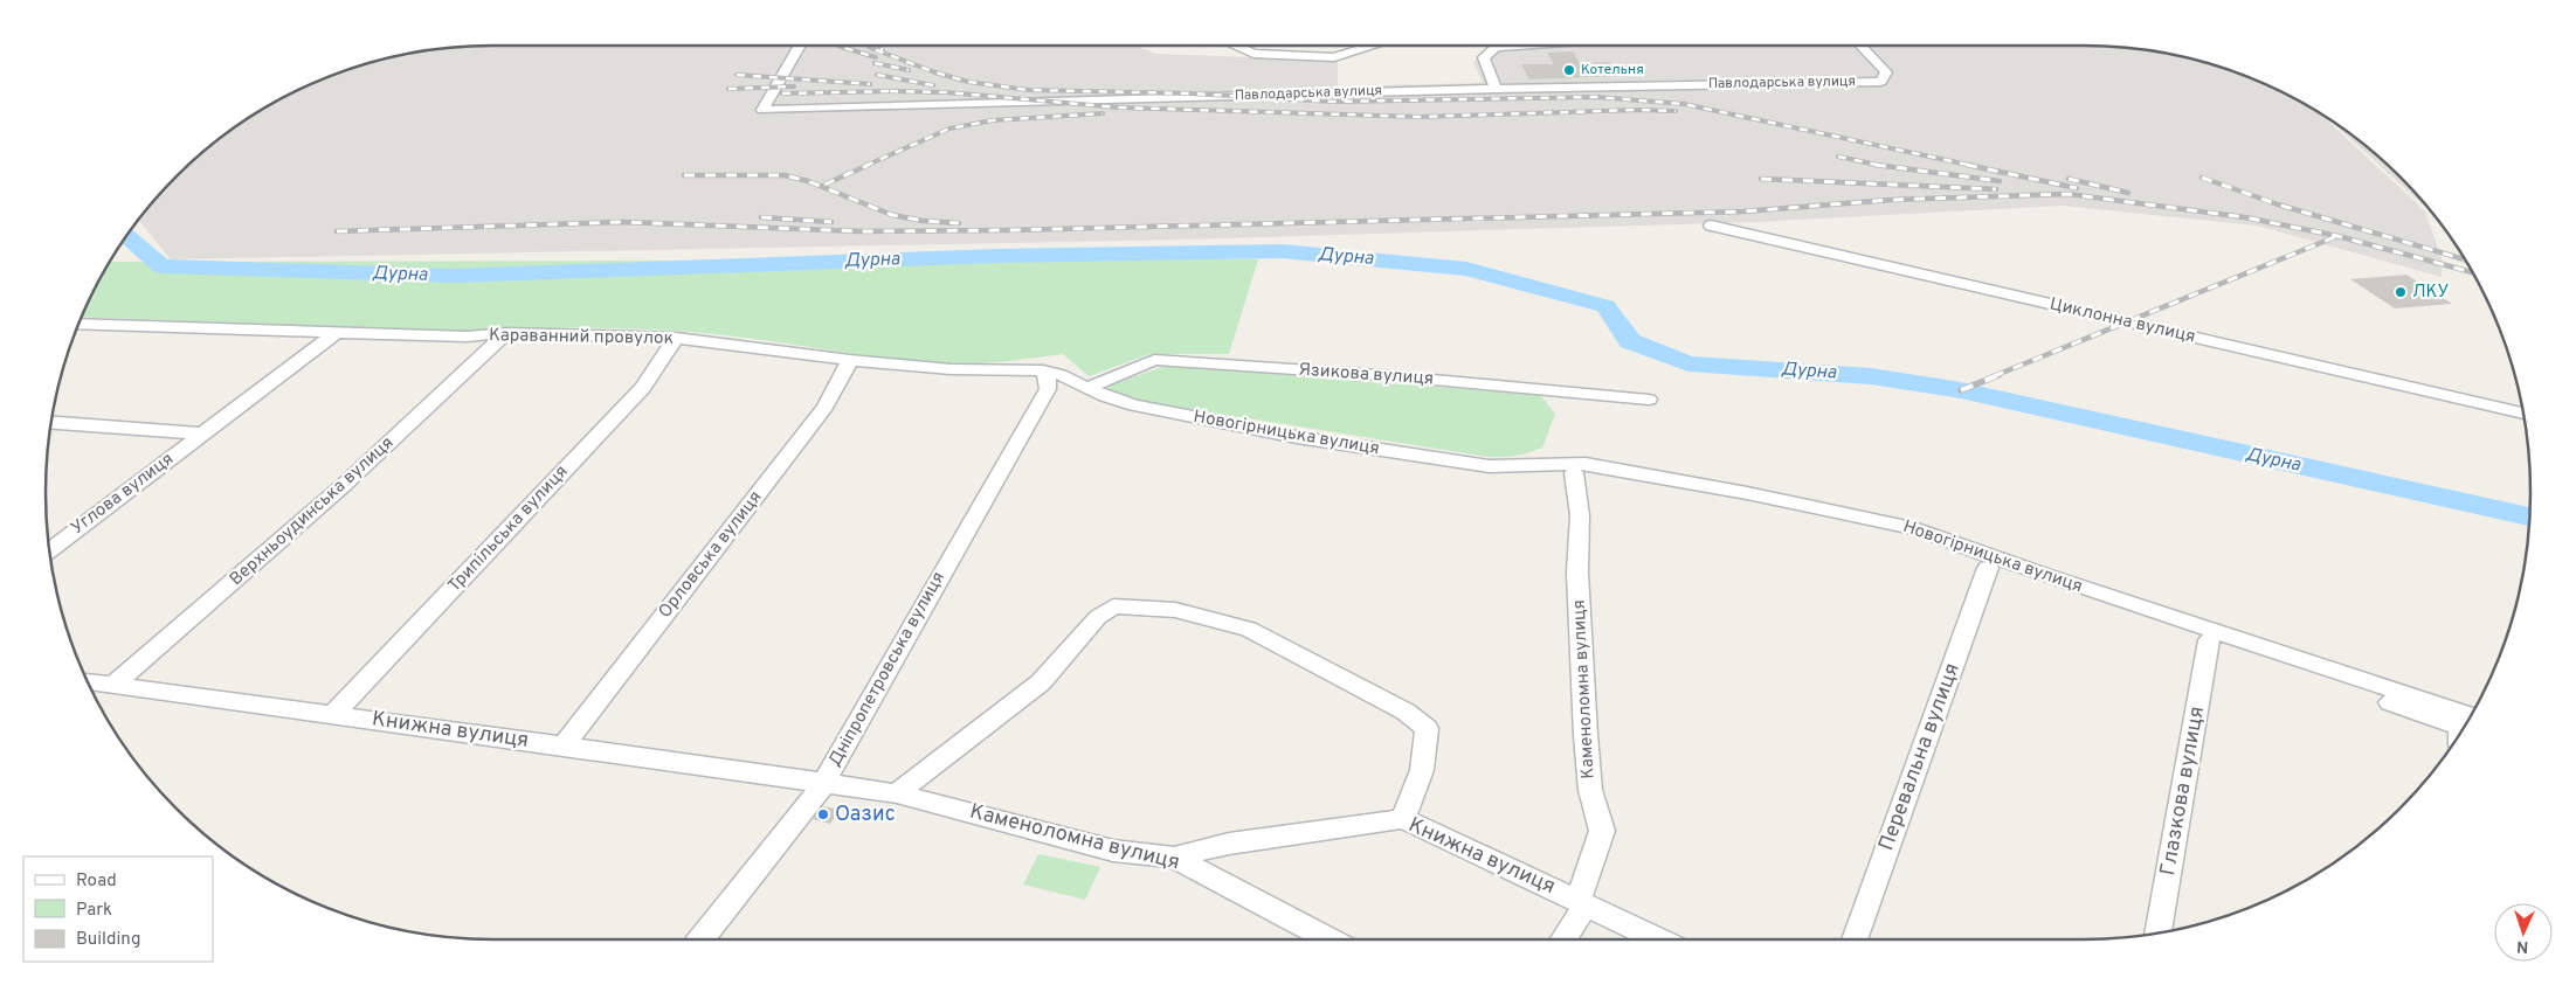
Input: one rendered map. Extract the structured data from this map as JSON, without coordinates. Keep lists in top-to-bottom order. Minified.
{"streets":{"street":["Павлодарська вулиця","Циклонна вулиця","Караванний провулок","Язикова вулиця","Новогірницька вулиця","Углова вулиця","Верхньоудинська вулиця","Трипільська вулиця","Орловська вулиця","Дніпропетровська вулиця","Каменоломна вулиця","Книжна вулиця","Перевальна вулиця","Глазкова вулиця"]},"crossings":[["Караванний провулок","Язикова вулиця"],["Караванний провулок","Новогірницька вулиця"],["Караванний провулок","Углова вулиця"],["Караванний провулок","Верхньоудинська вулиця"],["Караванний провулок","Трипільська вулиця"],["Караванний провулок","Орловська вулиця"],["Караванний провулок","Дніпропетровська вулиця"],["Язикова вулиця","Новогірницька вулиця"],["Новогірницька вулиця","Каменоломна вулиця"],["Новогірницька вулиця","Перевальна вулиця"],["Новогірницька вулиця","Глазкова вулиця"],["Верхньоудинська вулиця","Книжна вулиця"],["Трипільська вулиця","Книжна вулиця"],["Орловська вулиця","Книжна вулиця"],["Дніпропетровська вулиця","Каменоломна вулиця"],["Дніпропетровська вулиця","Книжна вулиця"],["Каменоломна вулиця","Книжна вулиця"]],"water":["Дурна"],"places":["Котельня","ЛКУ","Оазис"],"legend":["Road","Park","Building"],"north":"bottom"}
